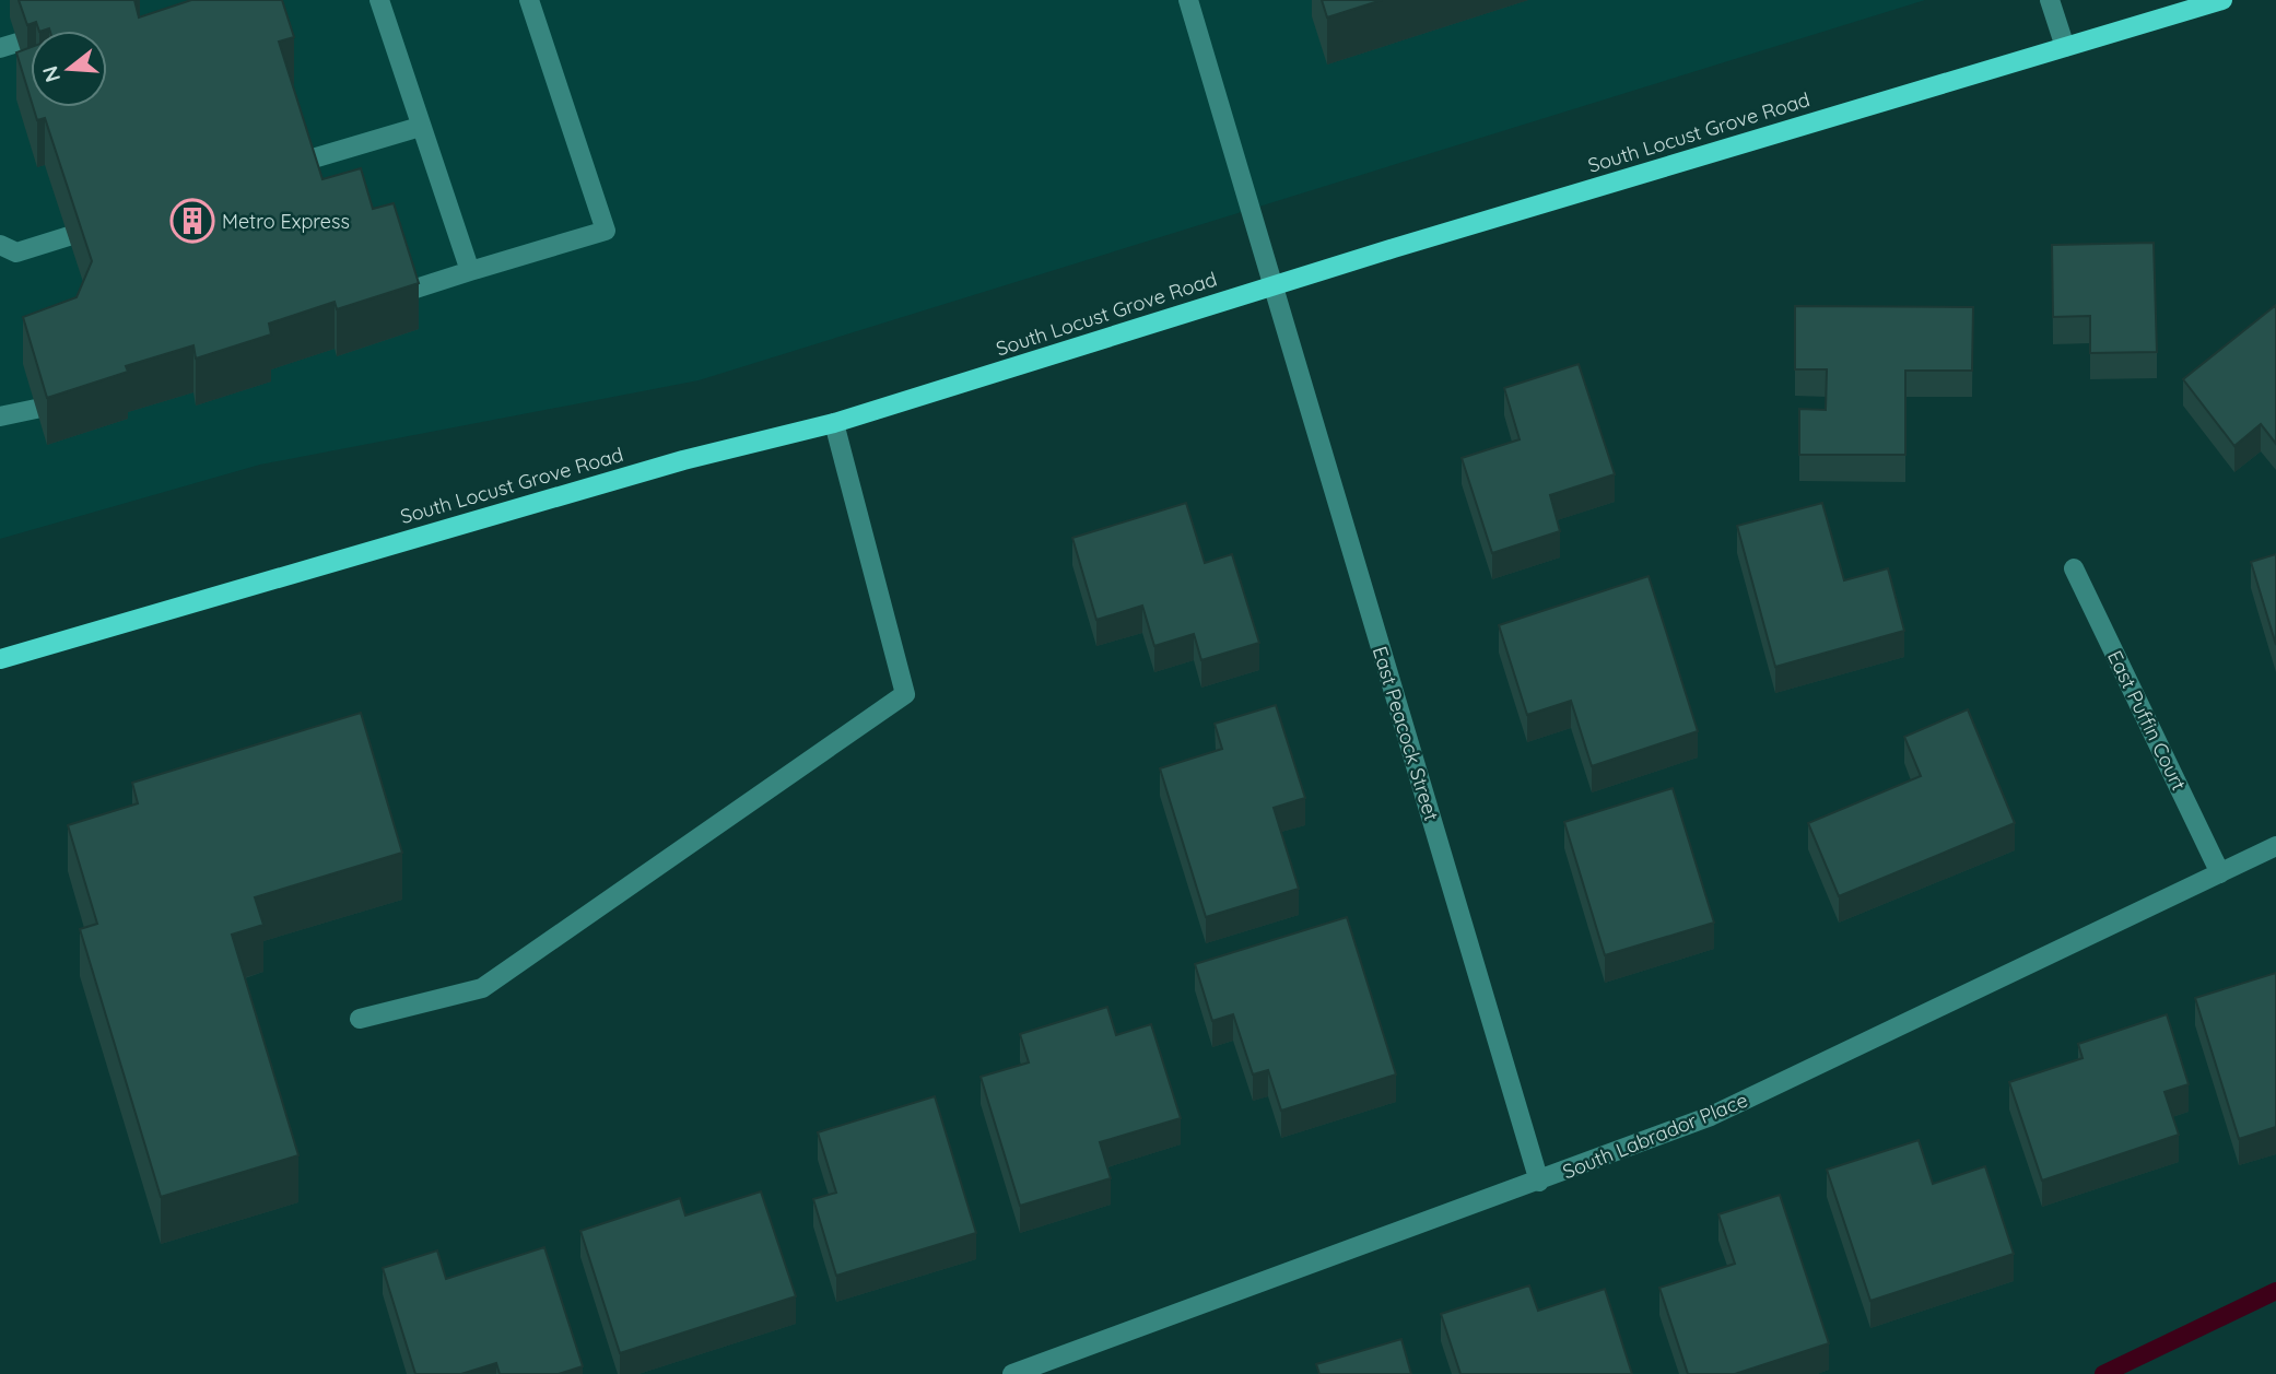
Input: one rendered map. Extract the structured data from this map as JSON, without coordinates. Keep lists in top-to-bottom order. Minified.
{"streets":{"main road":["South Locust Grove Road"],"street":["East Puffin Court","East Peacock Street","South Labrador Place"]},"crossings":[["South Locust Grove Road","East Peacock Street"],["East Puffin Court","South Labrador Place"],["East Peacock Street","South Labrador Place"]],"places":{"building":["Metro Express"]},"north":"left"}
